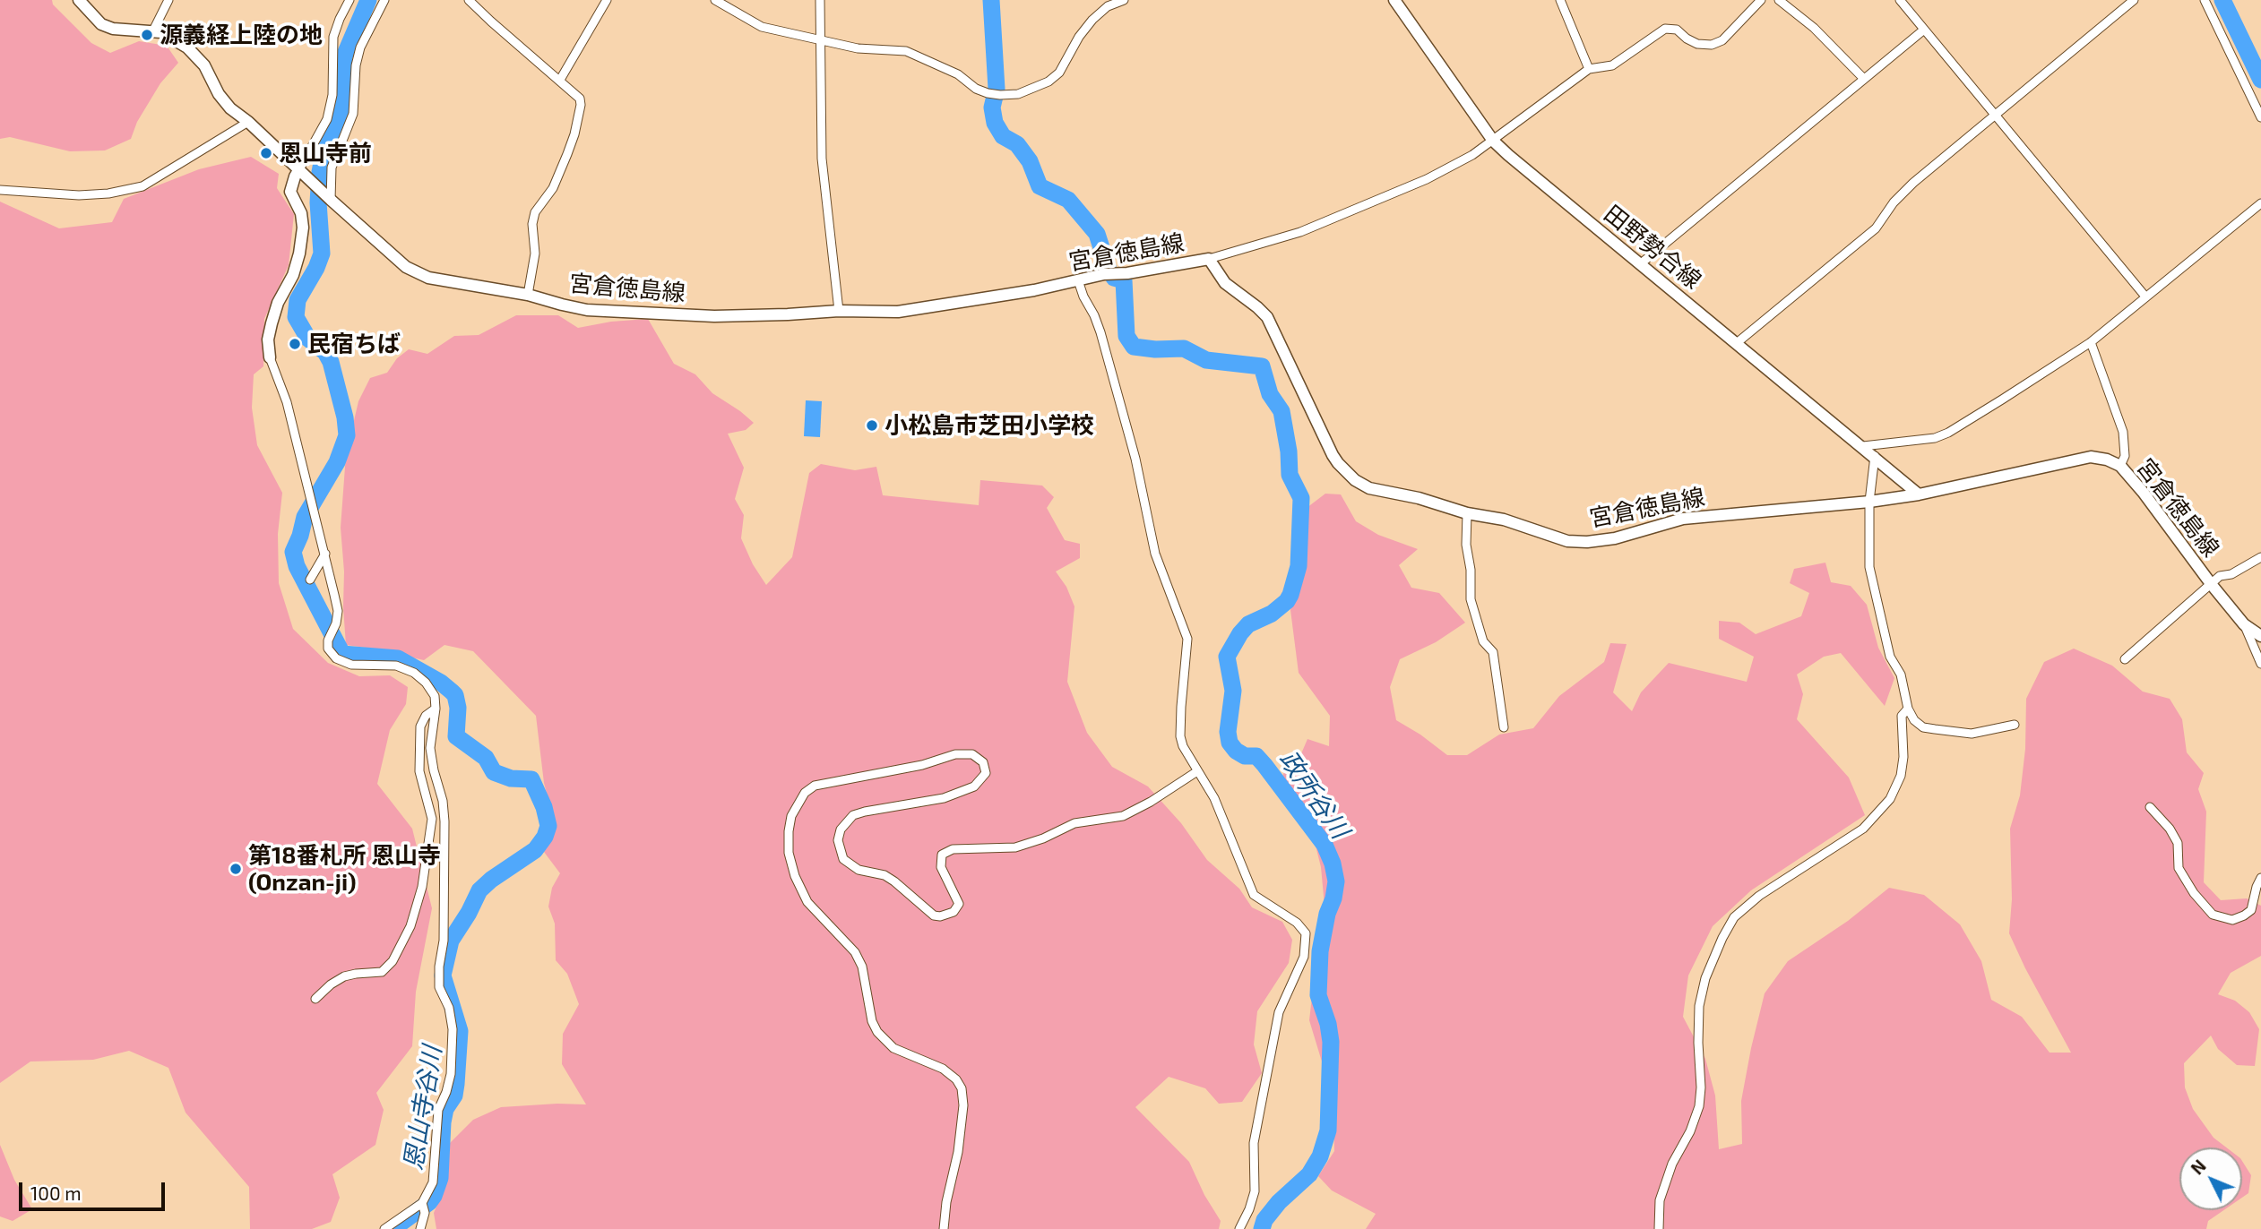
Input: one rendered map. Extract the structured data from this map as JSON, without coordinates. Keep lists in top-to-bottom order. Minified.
{"streets":{"main road":["田野勢合線","宮倉徳島線"]},"crossings":[["田野勢合線","宮倉徳島線"]],"water":["政所谷川","恩山寺谷川"],"places":["源義経上陸の地","恩山寺前","民宿ちば","小松島市芝田小学校","第18番札所 恩山寺 (Onzan-ji)"],"scale_bar":"100 m","north":"top left"}
